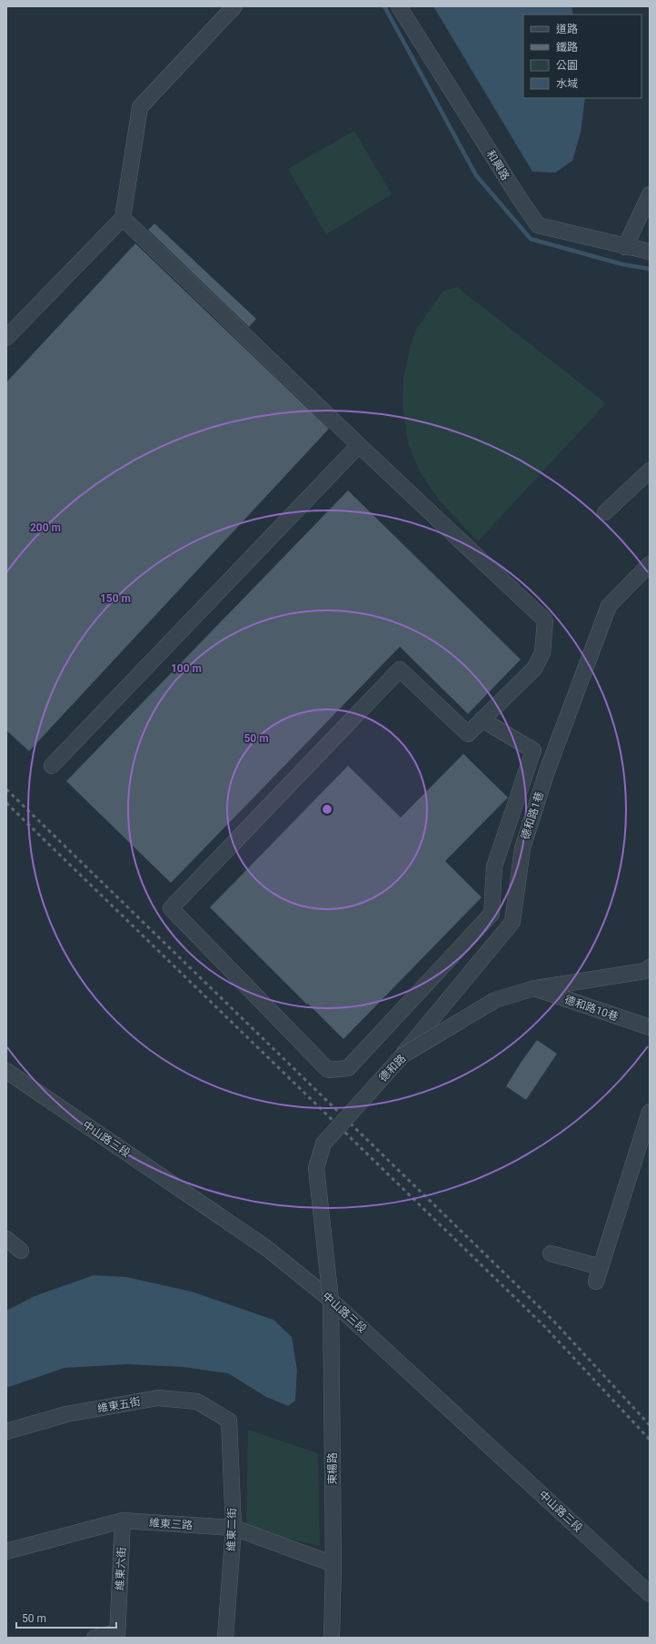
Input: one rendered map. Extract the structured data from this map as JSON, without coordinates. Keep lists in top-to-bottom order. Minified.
{"streets":{"street":["和興路","德和路1巷","德和路10巷","德和路","中山路三段","維東五街","東楊路","維東三路","維東二街","維東六街"]},"crossings":[["德和路1巷","德和路"],["德和路10巷","德和路"],["德和路","中山路三段"],["德和路","東楊路"],["中山路三段","東楊路"],["維東五街","維東二街"],["東楊路","維東三路"],["維東三路","維東二街"],["維東三路","維東六街"]],"legend":["道路","鐵路","公園","水域"],"scale_bar":"50 m","rings":["200 m","150 m","100 m","50 m"]}
